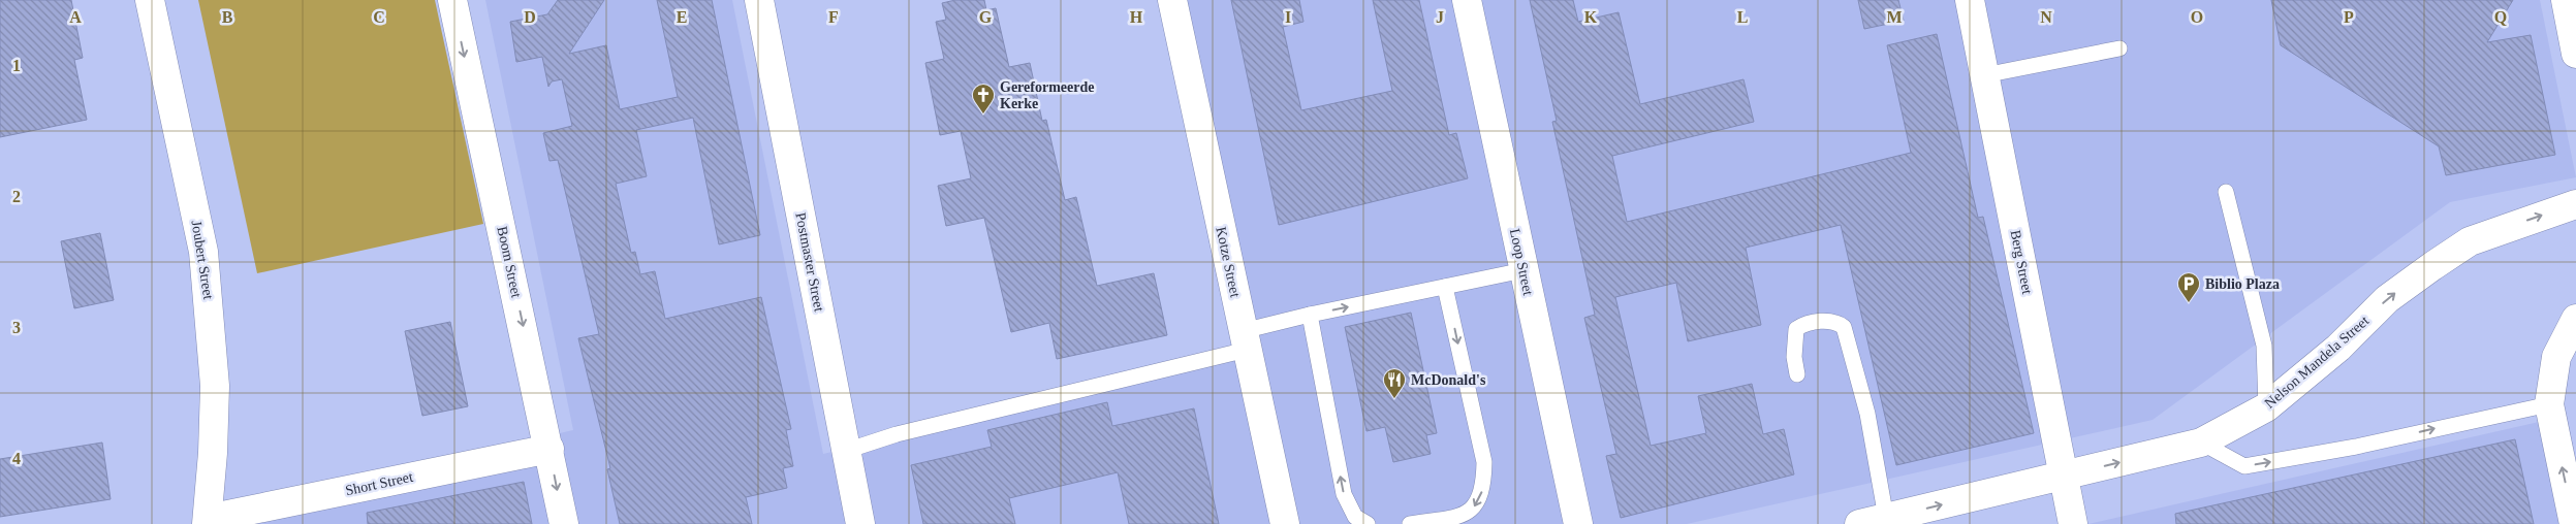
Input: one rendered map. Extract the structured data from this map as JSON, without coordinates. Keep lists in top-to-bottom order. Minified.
{"streets":{"street":["Joubert Street","Boom Street","Postmaster Street","Kotze Street","Loop Street","Berg Street","Nelson Mandela Street","Short Street"]},"crossings":[["Joubert Street","Short Street"],["Boom Street","Short Street"],["Berg Street","Nelson Mandela Street"]],"one_way":["Boom Street","Nelson Mandela Street"],"places":{"church":["Gereformeerde Kerke"],"parking":["Biblio Plaza"],"restaurant":["McDonald's"]},"grid":{"columns":["A","B","C","D","E","F","G","H","I","J","K","L","M","N","O","P","Q"],"rows":["1","2","3","4"]}}
